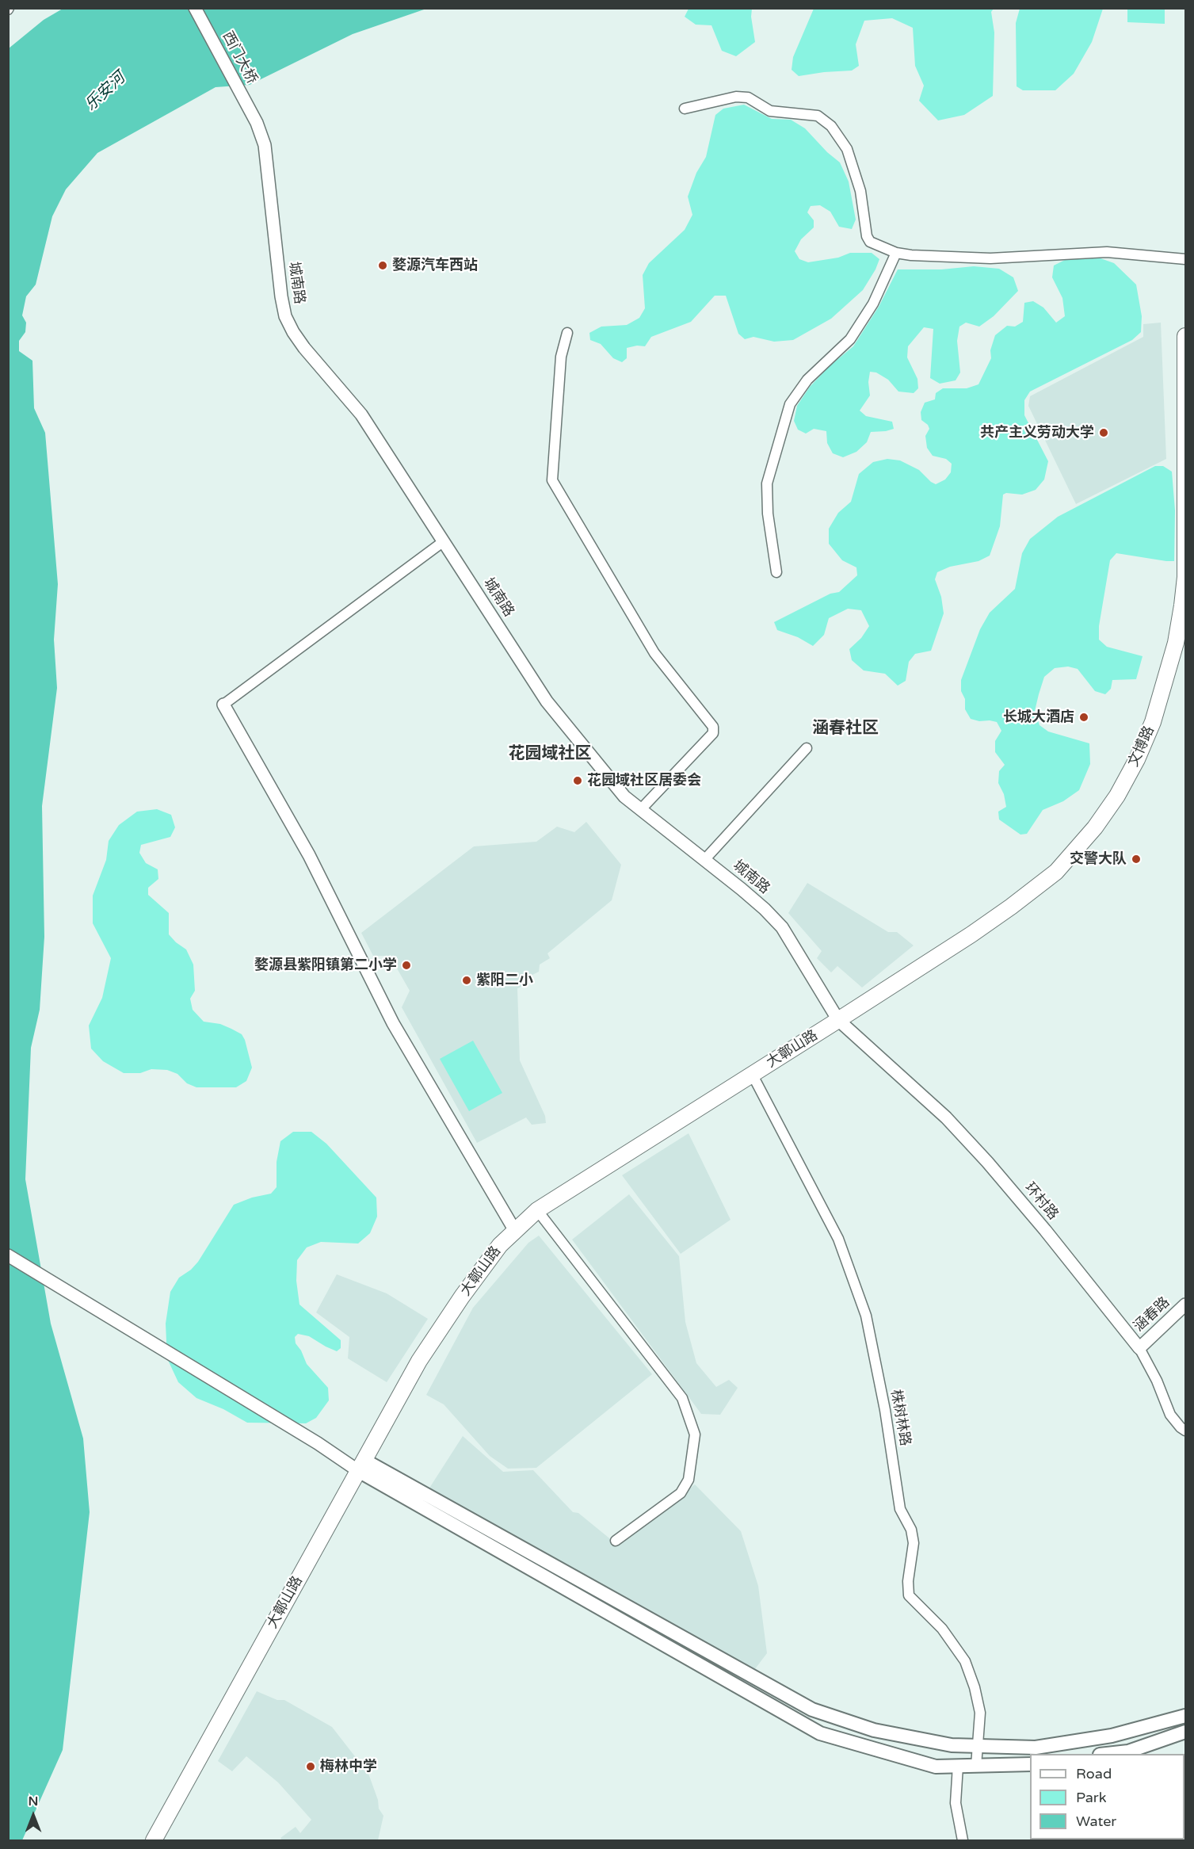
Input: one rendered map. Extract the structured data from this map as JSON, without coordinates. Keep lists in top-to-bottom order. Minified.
{"streets":{"main road":["文博路","大鄣山路"],"street":["西门大桥","城南路","环村路","涵春路","株树林路"]},"crossings":[["西门大桥","城南路"],["城南路","文博路"],["城南路","大鄣山路"],["城南路","环村路"],["文博路","大鄣山路"],["文博路","环村路"],["大鄣山路","环村路"],["大鄣山路","株树林路"],["环村路","涵春路"]],"districts":["涵春社区","花园域社区"],"water":["乐安河"],"places":["婺源汽车西站","共产主义劳动大学","长城大酒店","花园域社区居委会","交警大队","婺源县紫阳镇第二小学","紫阳二小","梅林中学"],"legend":["Road","Park","Water"],"north":"top"}
